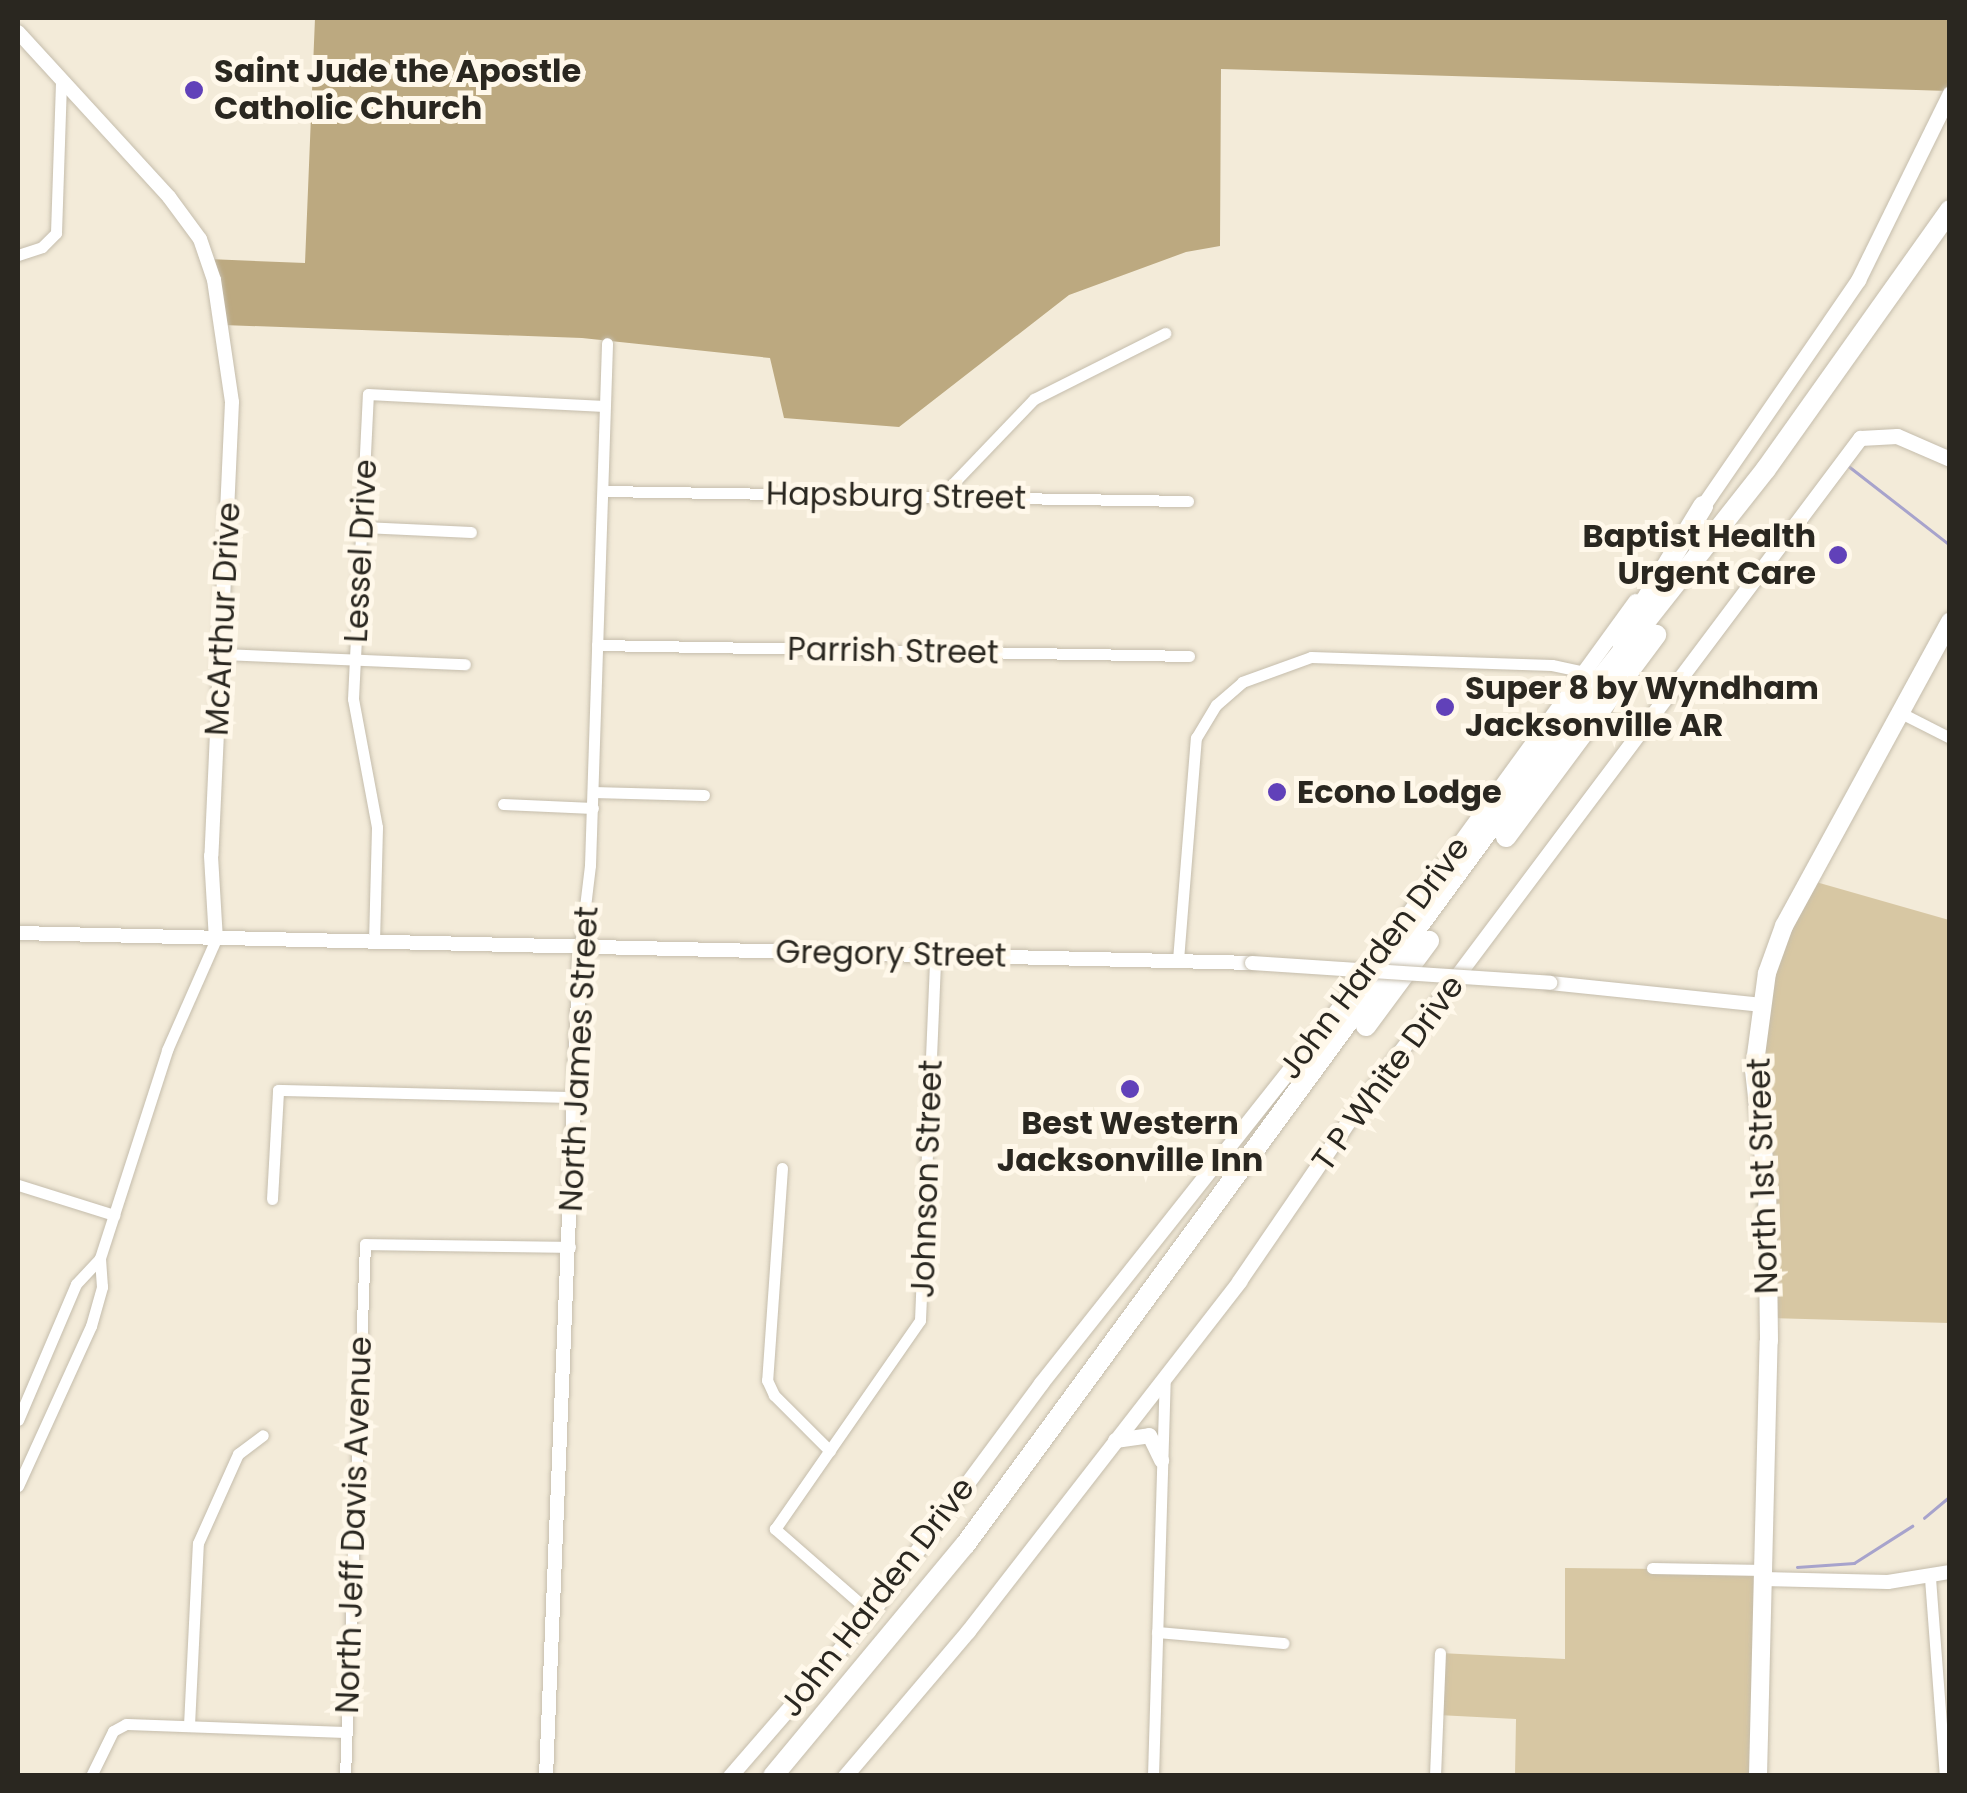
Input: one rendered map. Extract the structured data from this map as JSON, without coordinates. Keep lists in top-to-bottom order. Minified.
{"streets":{"main road":["John Harden Drive","T P White Drive","North 1st Street"],"street":["Hapsburg Street","Lessel Drive","McArthur Drive","Parrish Street","Gregory Street","North James Street","Johnson Street","North Jeff Davis Avenue"]},"crossings":[["Hapsburg Street","North James Street"],["Lessel Drive","Gregory Street"],["Lessel Drive","North James Street"],["McArthur Drive","Gregory Street"],["Parrish Street","North James Street"],["Gregory Street","North James Street"],["Gregory Street","North 1st Street"],["Gregory Street","Johnson Street"],["John Harden Drive","Johnson Street"],["North James Street","North Jeff Davis Avenue"]],"places":["Saint Jude the Apostle Catholic Church","Baptist Health Urgent Care","Super 8 by Wyndham Jacksonville AR","Econo Lodge","Best Western Jacksonville Inn"]}
